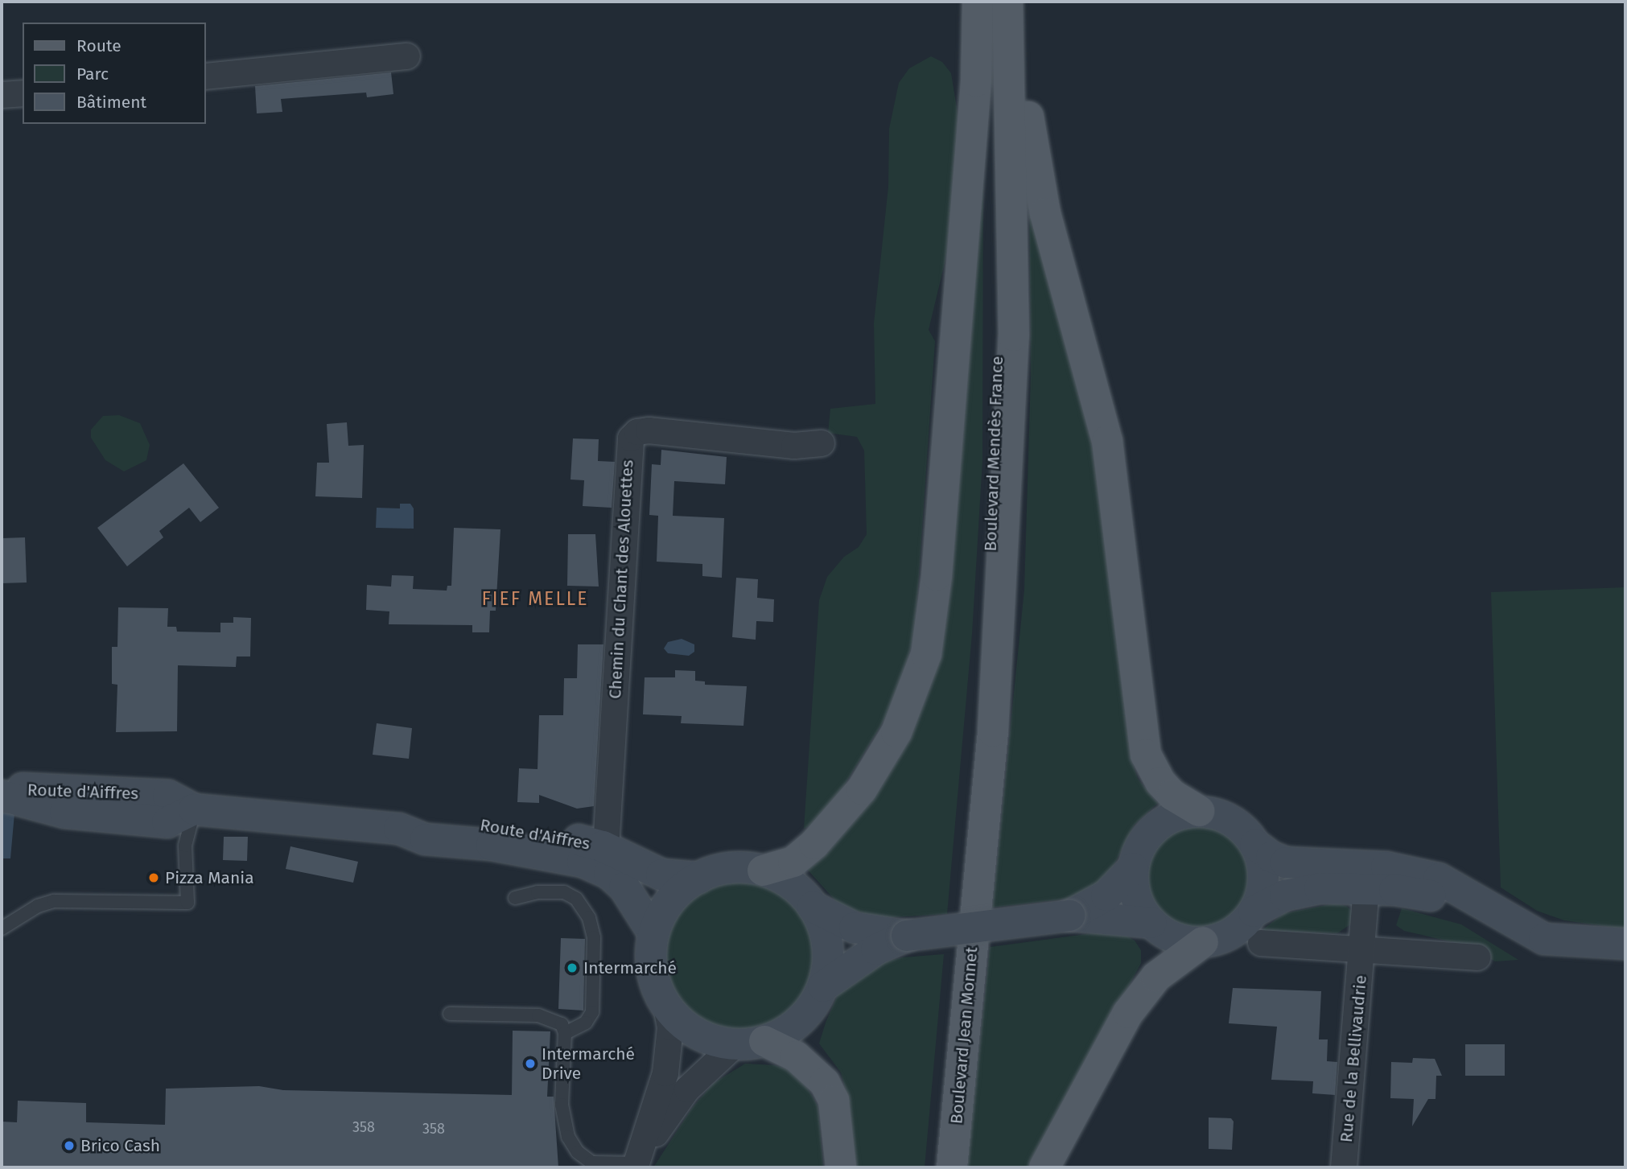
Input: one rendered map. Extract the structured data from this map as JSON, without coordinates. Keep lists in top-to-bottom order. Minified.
{"streets":{"main road":["Boulevard Mendès France","Route d'Aiffres","Boulevard Jean Monnet"],"street":["Chemin du Chant des Alouettes","Rue de la Bellivaudrie"]},"crossings":[["Boulevard Mendès France","Boulevard Jean Monnet"],["Chemin du Chant des Alouettes","Route d'Aiffres"]],"districts":["FIEF MELLE"],"places":["Pizza Mania","Intermarché","Intermarché Drive","Brico Cash"],"house_numbers":["358","358"],"legend":["Route","Parc","Bâtiment"]}
